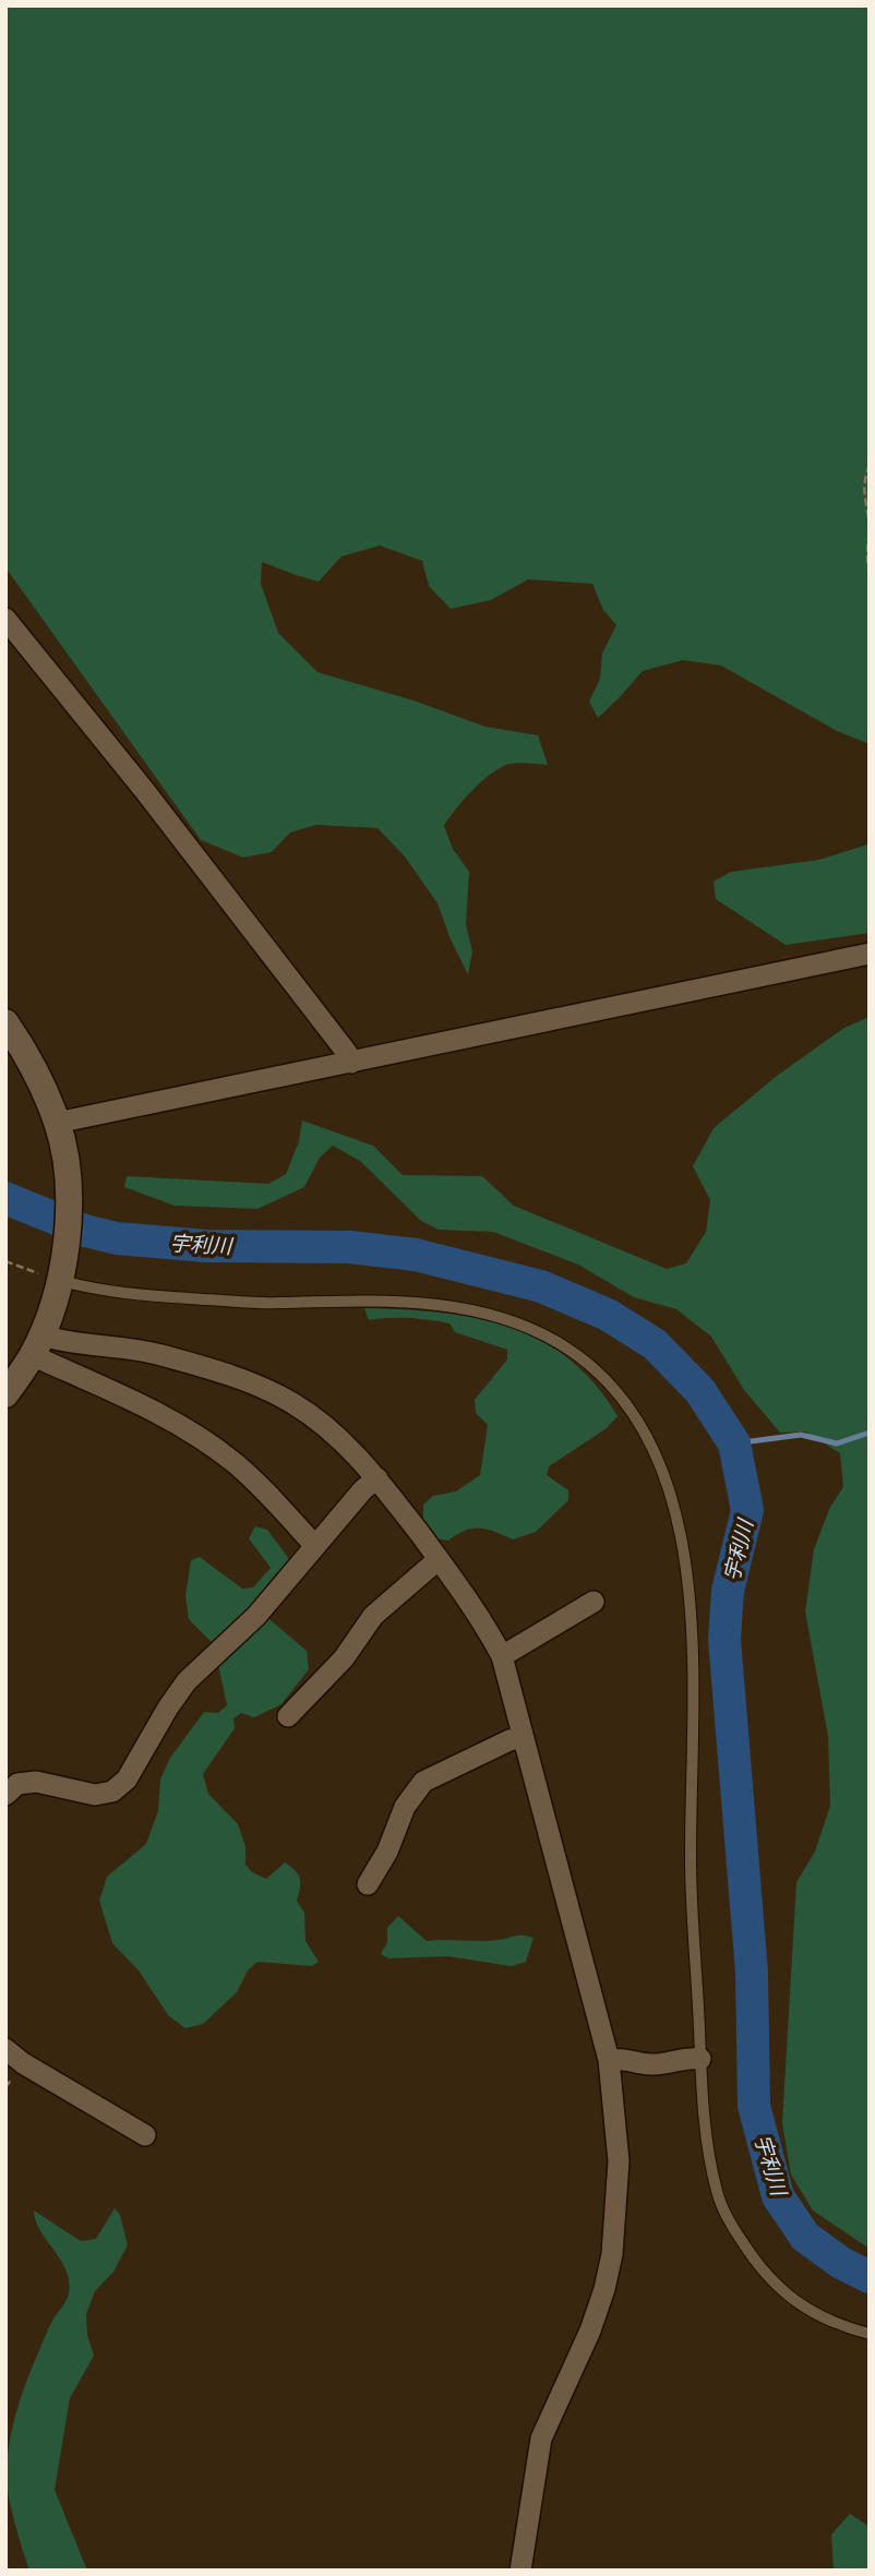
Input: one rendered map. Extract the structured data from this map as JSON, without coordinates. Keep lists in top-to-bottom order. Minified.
{"water":["宇利川"]}
